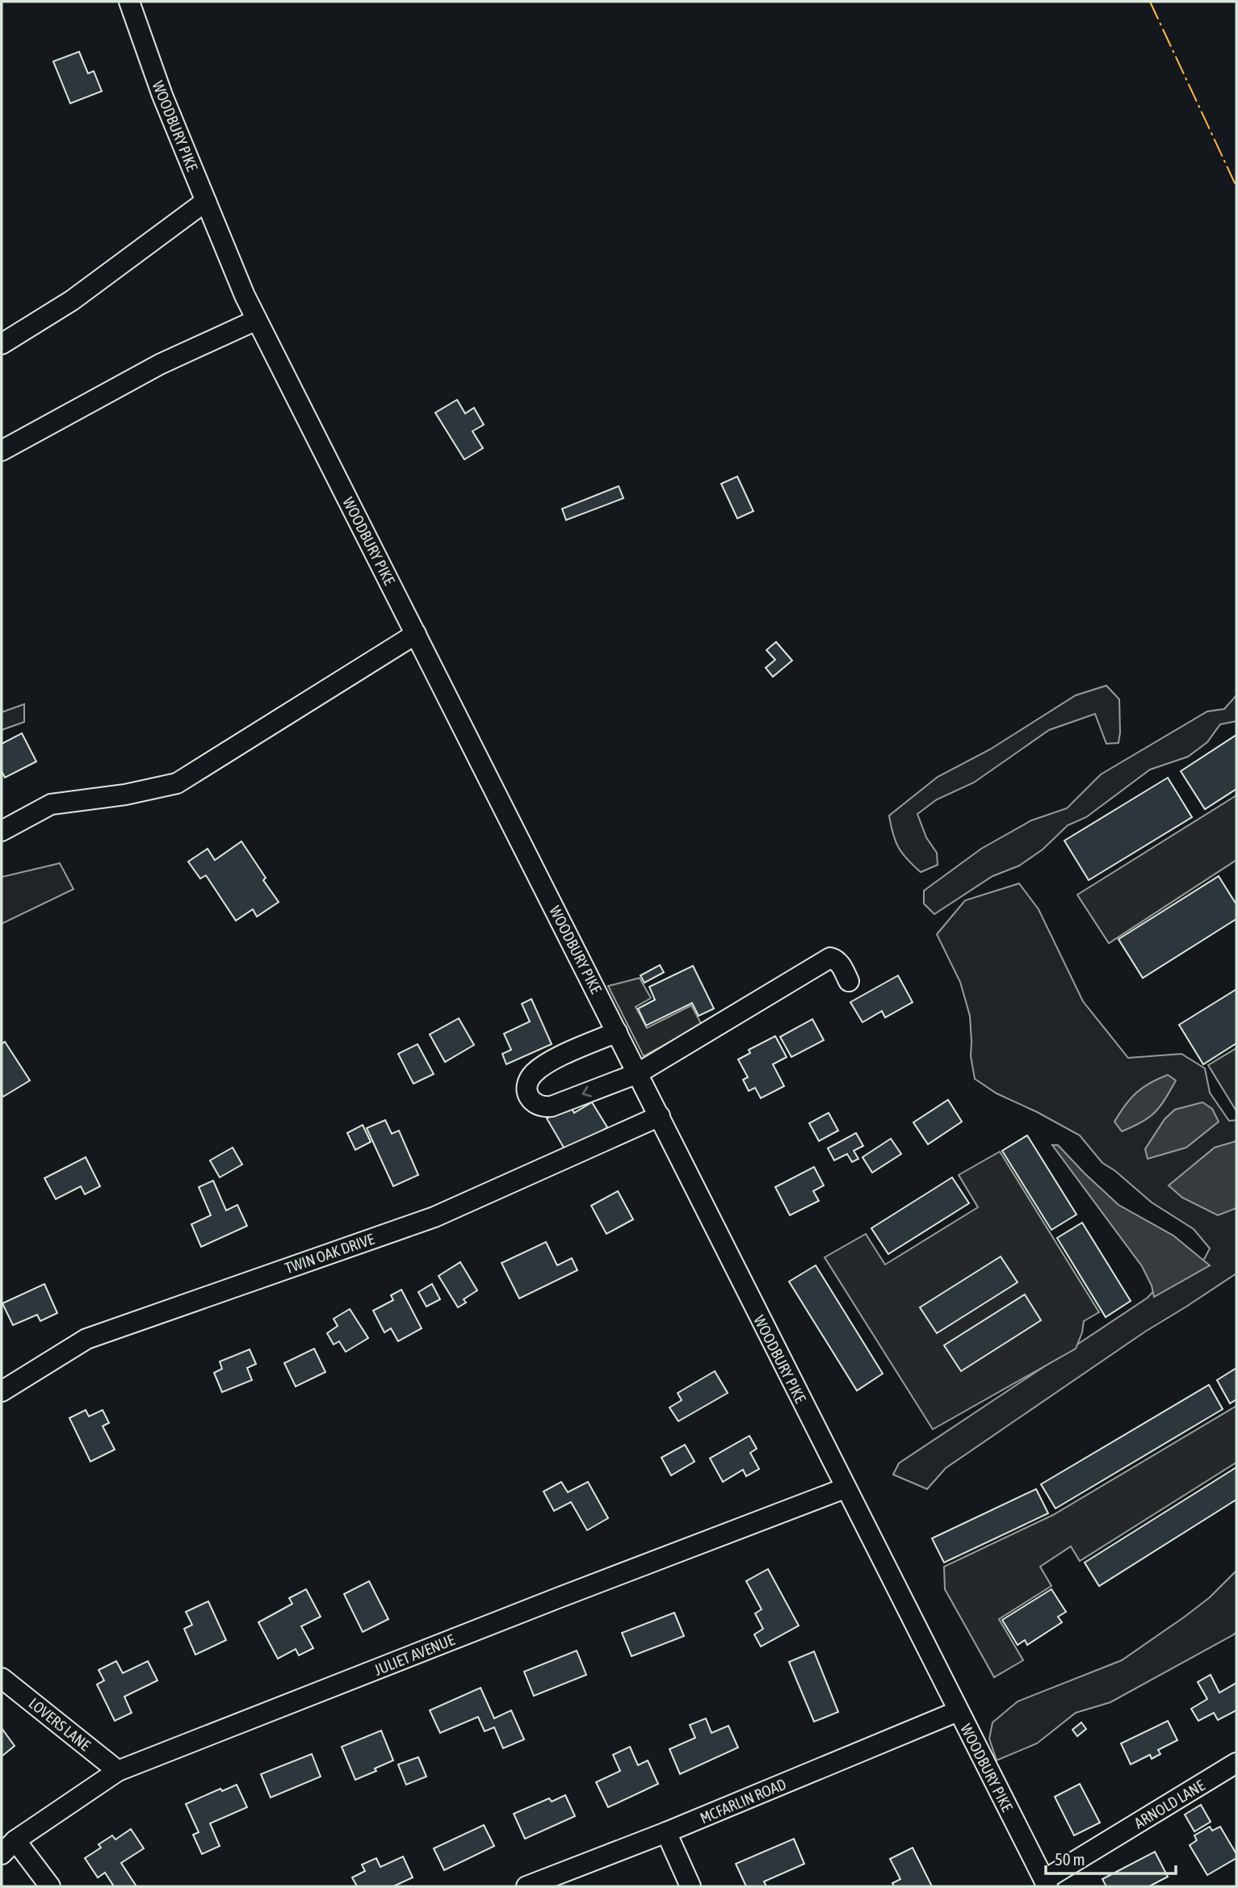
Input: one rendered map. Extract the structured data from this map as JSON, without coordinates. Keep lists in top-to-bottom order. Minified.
{"streets":{"street":["WOODBURY PIKE","TWIN OAK DRIVE","JULIET AVENUE","LOVERS LANE","MCFARLIN ROAD","ARNOLD LANE"]},"crossings":[["WOODBURY PIKE","TWIN OAK DRIVE"],["WOODBURY PIKE","JULIET AVENUE"],["WOODBURY PIKE","MCFARLIN ROAD"],["WOODBURY PIKE","ARNOLD LANE"],["JULIET AVENUE","LOVERS LANE"]],"scale_bar":"50 m"}
